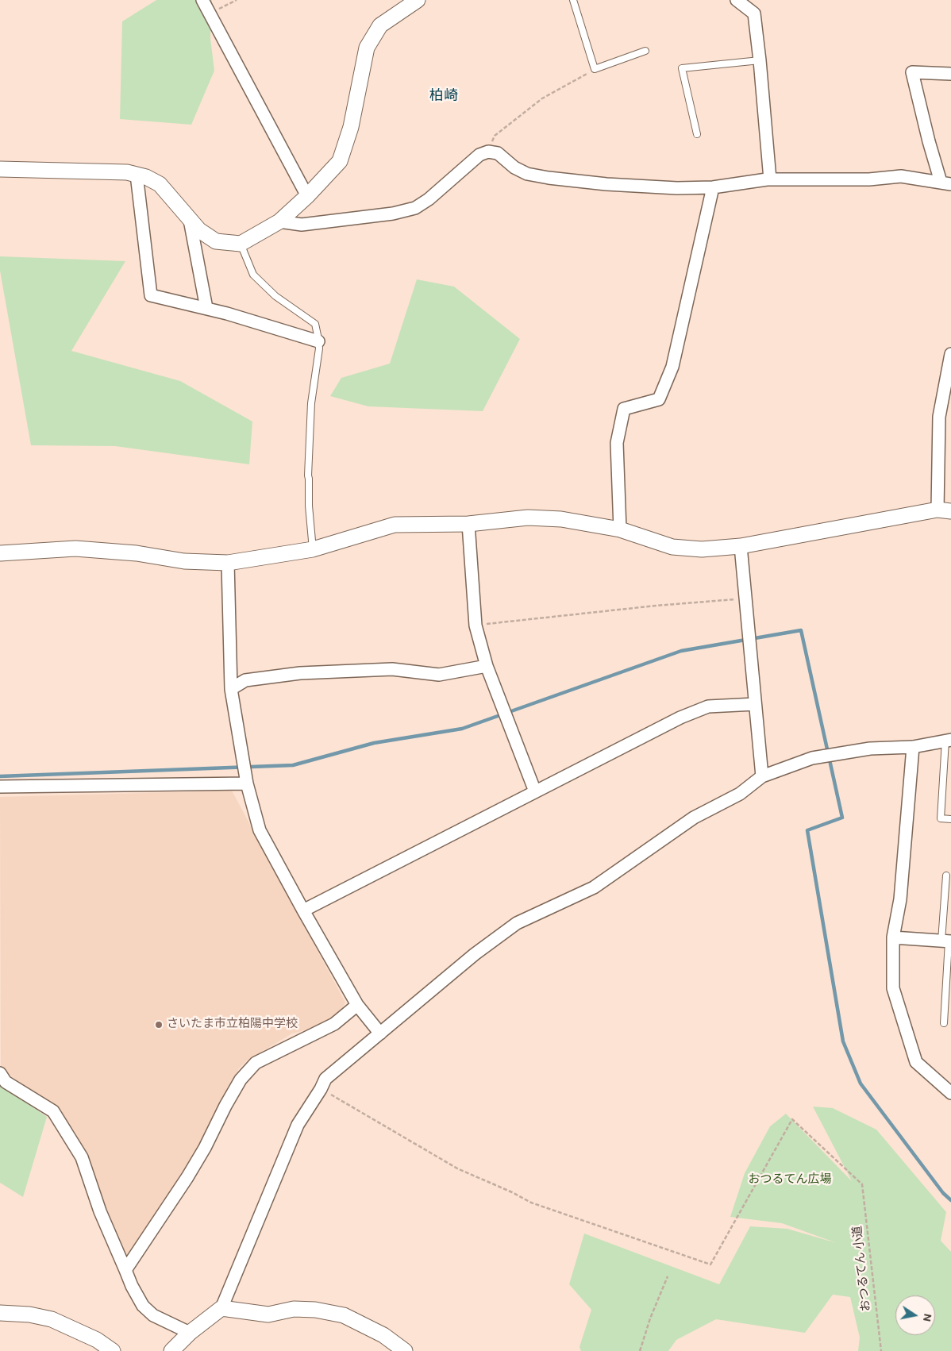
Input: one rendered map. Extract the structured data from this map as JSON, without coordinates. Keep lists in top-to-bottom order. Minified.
{"streets":{"path":["おつるてん 小道"]},"districts":["柏崎"],"parks":["おつるてん広場"],"places":["さいたま市立柏陽中学校"],"north":"right"}
